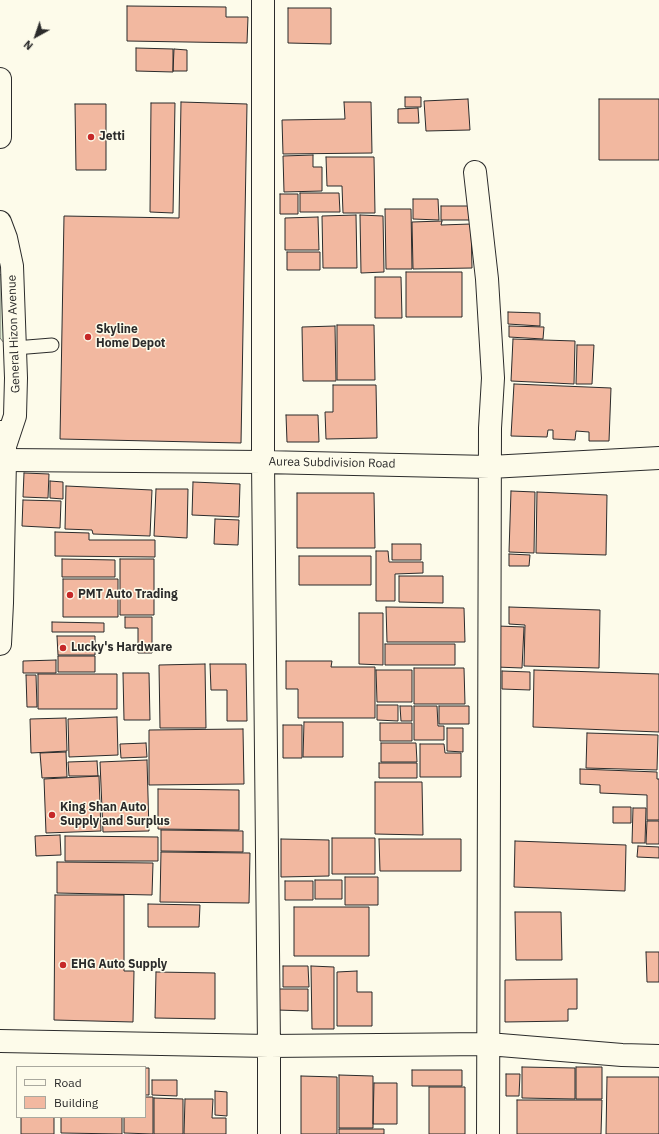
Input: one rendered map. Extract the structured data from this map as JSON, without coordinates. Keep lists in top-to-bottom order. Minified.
{"streets":{"main road":["General Hizon Avenue","Aurea Subdivision Road"]},"crossings":[["General Hizon Avenue","Aurea Subdivision Road"]],"places":["Jetti","Skyline Home Depot","PMT Auto Trading","Lucky's Hardware","King Shan Auto Supply and Surplus","EHG Auto Supply"],"legend":["Road","Building"],"north":"bottom left"}
